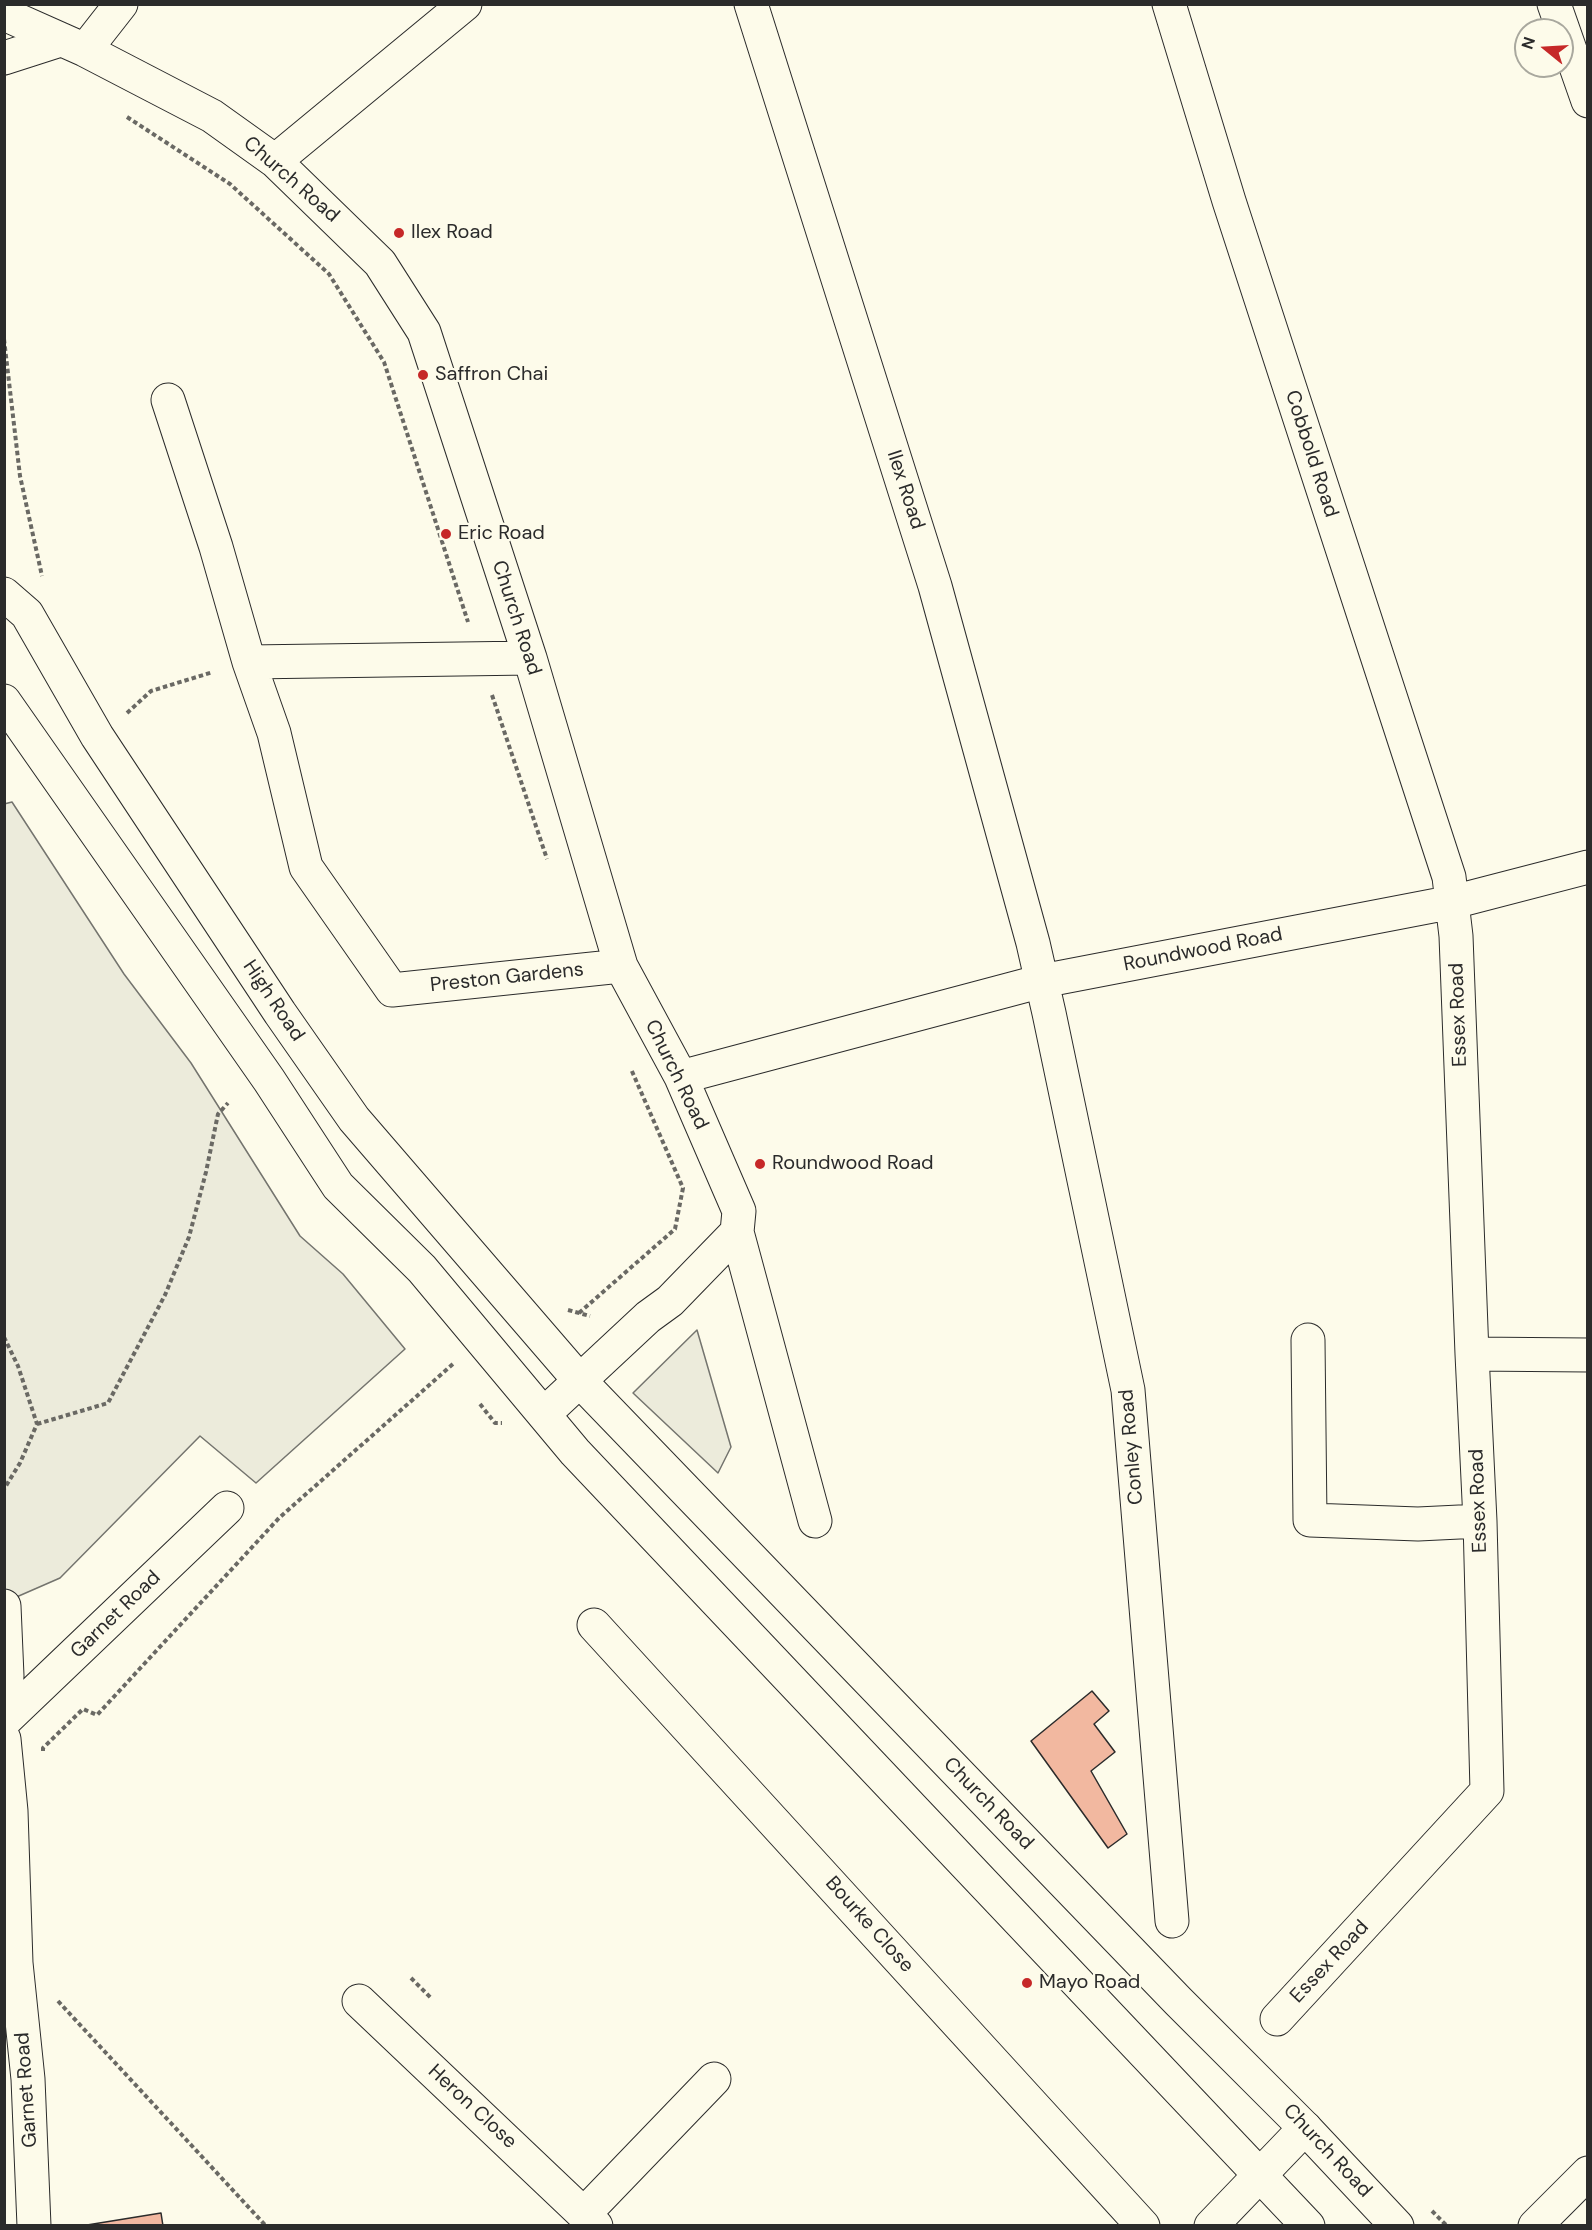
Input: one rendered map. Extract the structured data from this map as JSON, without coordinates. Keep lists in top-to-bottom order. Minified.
{"streets":{"street":["Church Road","Cobbold Road","Ilex Road","Roundwood Road","Preston Gardens","High Road","Essex Road","Conley Road","Garnet Road","Bourke Close","Heron Close"]},"crossings":[["Church Road","Roundwood Road"],["Church Road","Preston Gardens"],["Church Road","High Road"],["Cobbold Road","Roundwood Road"],["Cobbold Road","Essex Road"],["Ilex Road","Roundwood Road"],["Ilex Road","Conley Road"],["Roundwood Road","Essex Road"],["Roundwood Road","Conley Road"]],"places":["Ilex Road","Saffron Chai","Eric Road","Roundwood Road","Mayo Road"],"north":"left"}
